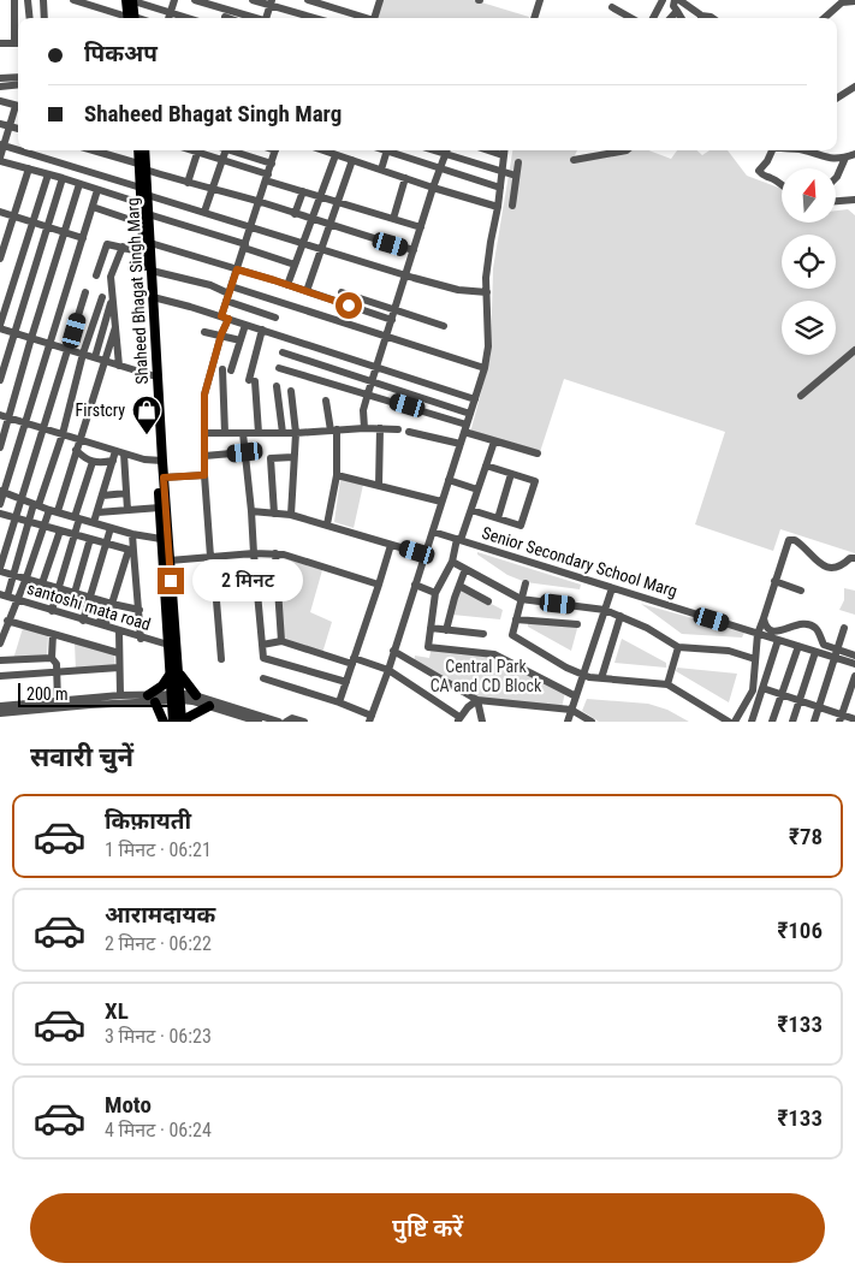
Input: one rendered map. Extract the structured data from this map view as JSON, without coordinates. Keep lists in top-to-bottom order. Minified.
{"streets":{"main road":["Shaheed Bhagat Singh Marg"],"street":["Senior Secondary School Marg","santoshi mata road"]},"crossings":[["Shaheed Bhagat Singh Marg","santoshi mata road"]],"parks":["Central Park CA and CD Block"],"places":{"shop":["Firstcry"]},"scale_bar":"200 m","north":"top","page":{"banner":["पिकअप","Shaheed Bhagat Singh Marg"],"bubble":"2 मिनट","scale":"200 m","heading":"सवारी चुनें","list":[{"name":"किफ़ायती","note":"1 मिनट · 06:21","value":"₹78"},{"name":"आरामदायक","note":"2 मिनट · 06:22","value":"₹106"},{"name":"XL","note":"3 मिनट · 06:23","value":"₹133"},{"name":"Moto","note":"4 मिनट · 06:24","value":"₹133"}],"buttons":"पुष्टि करें"}}
